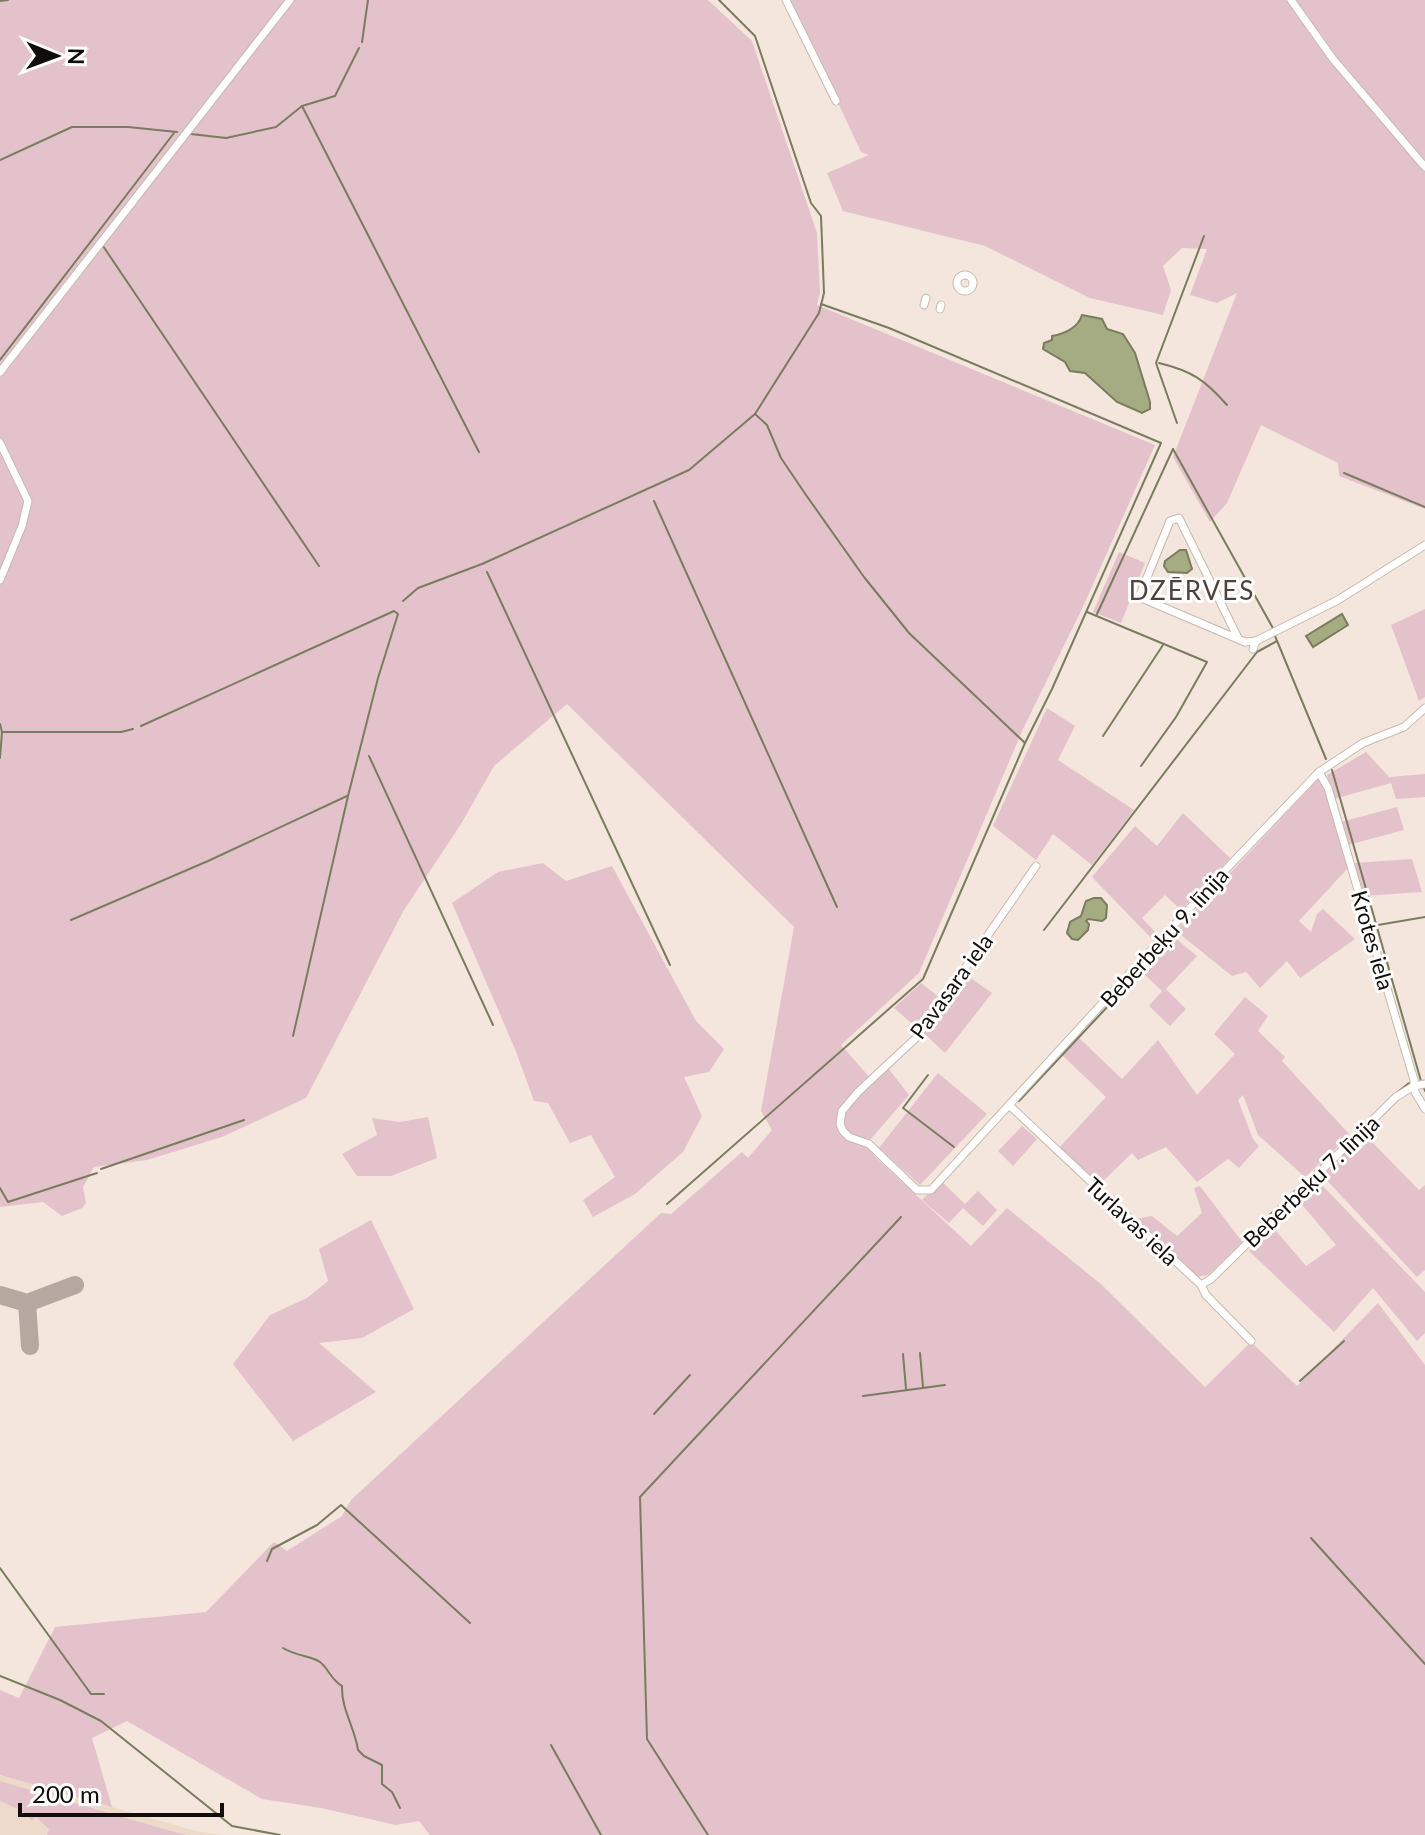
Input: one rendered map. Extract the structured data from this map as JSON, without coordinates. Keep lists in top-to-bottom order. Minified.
{"streets":{"street":["Beberbeķu 9. līnija","Krotes iela","Pavasara iela","Beberbeķu 7. līnija","Turlavas iela"]},"crossings":[["Beberbeķu 9. līnija","Krotes iela"],["Beberbeķu 9. līnija","Pavasara iela"],["Beberbeķu 9. līnija","Turlavas iela"],["Krotes iela","Beberbeķu 7. līnija"],["Beberbeķu 7. līnija","Turlavas iela"]],"districts":["DZĒRVES"],"scale_bar":"200 m","north":"right"}
